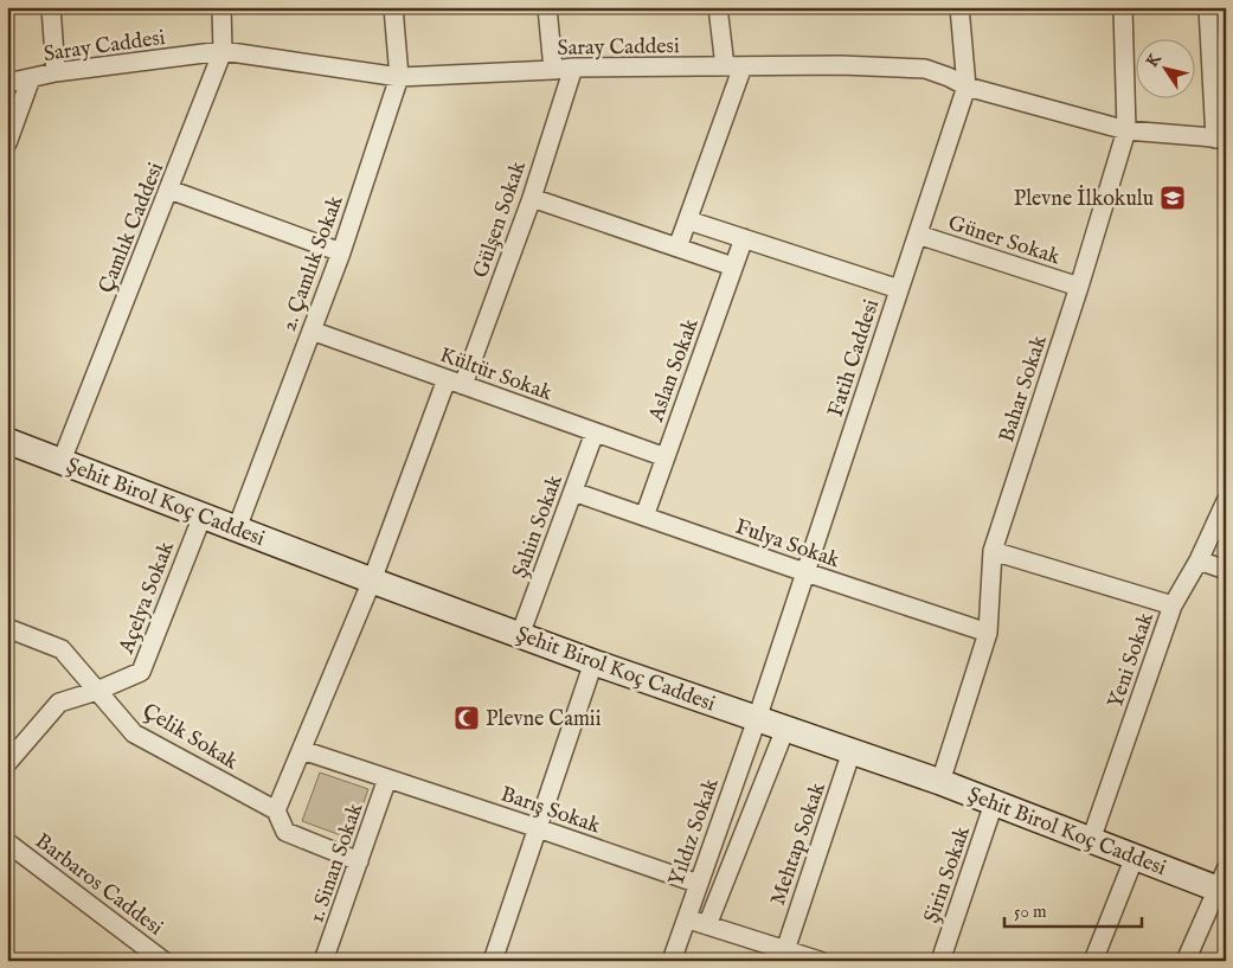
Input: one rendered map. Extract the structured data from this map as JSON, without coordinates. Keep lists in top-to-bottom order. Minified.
{"streets":{"main road":["Şehit Birol Koç Caddesi"],"street":["Saray Caddesi","Gülşen Sokak","Çamlık Caddesi","Güner Sokak","2. Çamlık Sokak","Fatih Caddesi","Aslan Sokak","Kültür Sokak","Bahar Sokak","Şahin Sokak","Fulya Sokak","Açelya Sokak","Yeni Sokak","Çelik Sokak","Barış Sokak","Yıldız Sokak","Mehtap Sokak","1. Sinan Sokak","Şirin Sokak","Barbaros Caddesi"]},"crossings":[["Saray Caddesi","Gülşen Sokak"],["Saray Caddesi","Çamlık Caddesi"],["Saray Caddesi","2. Çamlık Sokak"],["Saray Caddesi","Fatih Caddesi"],["Saray Caddesi","Bahar Sokak"],["Gülşen Sokak","Kültür Sokak"],["Gülşen Sokak","Şehit Birol Koç Caddesi"],["Gülşen Sokak","Çelik Sokak"],["Gülşen Sokak","Barış Sokak"],["Çamlık Caddesi","Şehit Birol Koç Caddesi"],["Güner Sokak","Fatih Caddesi"],["Güner Sokak","Bahar Sokak"],["2. Çamlık Sokak","Kültür Sokak"],["2. Çamlık Sokak","Şehit Birol Koç Caddesi"],["Fatih Caddesi","Şehit Birol Koç Caddesi"],["Fatih Caddesi","Fulya Sokak"],["Fatih Caddesi","Yıldız Sokak"],["Aslan Sokak","Kültür Sokak"],["Aslan Sokak","Fulya Sokak"],["Kültür Sokak","Şahin Sokak"],["Bahar Sokak","Şehit Birol Koç Caddesi"],["Bahar Sokak","Fulya Sokak"],["Şehit Birol Koç Caddesi","Şahin Sokak"],["Şehit Birol Koç Caddesi","Açelya Sokak"],["Şehit Birol Koç Caddesi","Yeni Sokak"],["Şehit Birol Koç Caddesi","Yıldız Sokak"],["Şehit Birol Koç Caddesi","Mehtap Sokak"],["Şehit Birol Koç Caddesi","Şirin Sokak"],["Şahin Sokak","Fulya Sokak"],["Açelya Sokak","Çelik Sokak"],["Barış Sokak","Yıldız Sokak"],["Barış Sokak","1. Sinan Sokak"]],"places":{"school or university":["Plevne İlkokulu"],"mosque":["Plevne Camii"]},"scale_bar":"50 m","north":"top left"}
